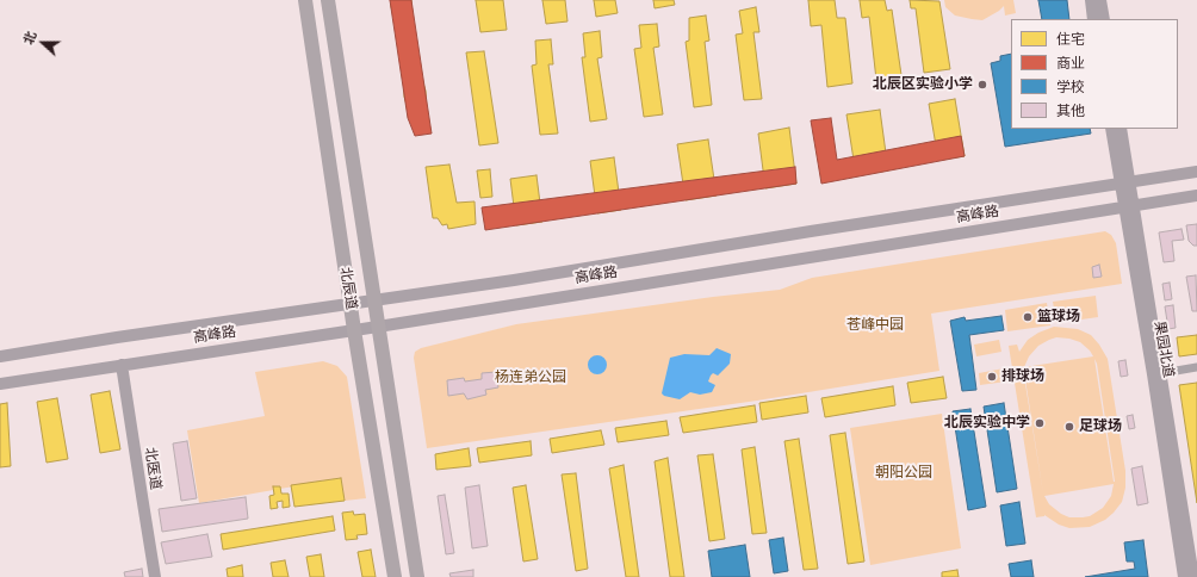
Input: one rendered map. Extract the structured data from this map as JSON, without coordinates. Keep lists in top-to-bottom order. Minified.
{"streets":{"main road":["高峰路","北辰道","果园北道","北医道"]},"crossings":[["高峰路","北辰道"],["高峰路","果园北道"],["高峰路","北医道"]],"parks":["苍峰中园","杨连弟公园","朝阳公园"],"places":["北辰区实验小学","篮球场","排球场","北辰实验中学","足球场"],"legend":["住宅","商业","学校","其他"],"north":"left"}
